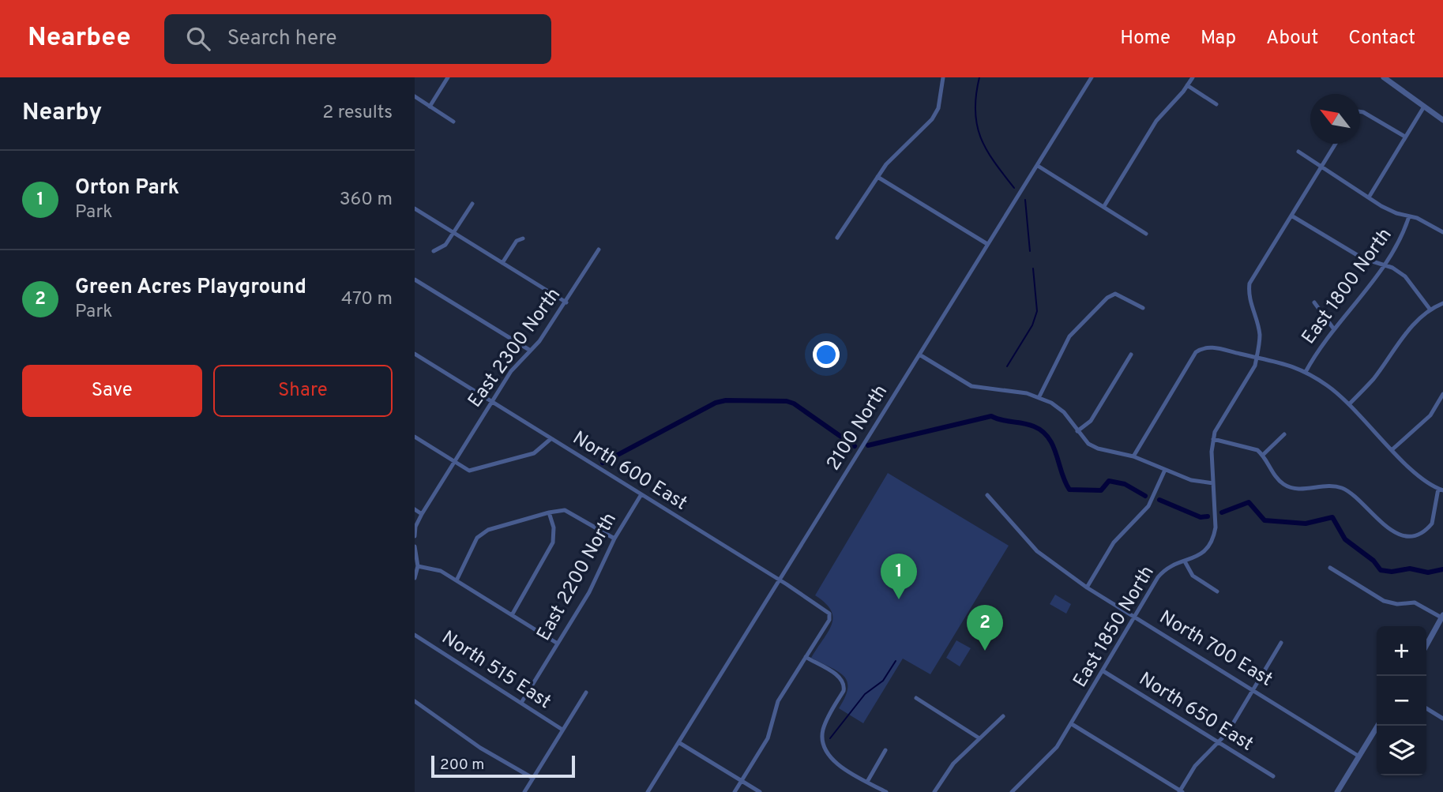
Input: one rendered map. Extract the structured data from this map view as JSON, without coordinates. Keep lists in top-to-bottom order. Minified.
{"streets":{"street":["East 1800 North","East 2300 North","2100 North","North 600 East","East 2200 North","East 1850 North","North 700 East","North 515 East","North 650 East"]},"crossings":[["East 2300 North","North 600 East"],["2100 North","North 600 East"],["North 600 East","East 2200 North"],["East 2200 North","North 515 East"],["East 1850 North","North 700 East"],["East 1850 North","North 650 East"]],"scale_bar":"200 m","north":"top left","page":{"header":"Nearbee","search":"Search here","nav":["Home","Map","About","Contact"],"heading":["Nearby","2 results"],"list":[{"mark":"1","name":"Orton Park","note":"Park","value":"360 m"},{"mark":"2","name":"Green Acres Playground","note":"Park","value":"470 m"}],"buttons":["Save","Share"],"pins":["1","2"],"map_buttons":["+","−"],"scale":"200 m"}}
